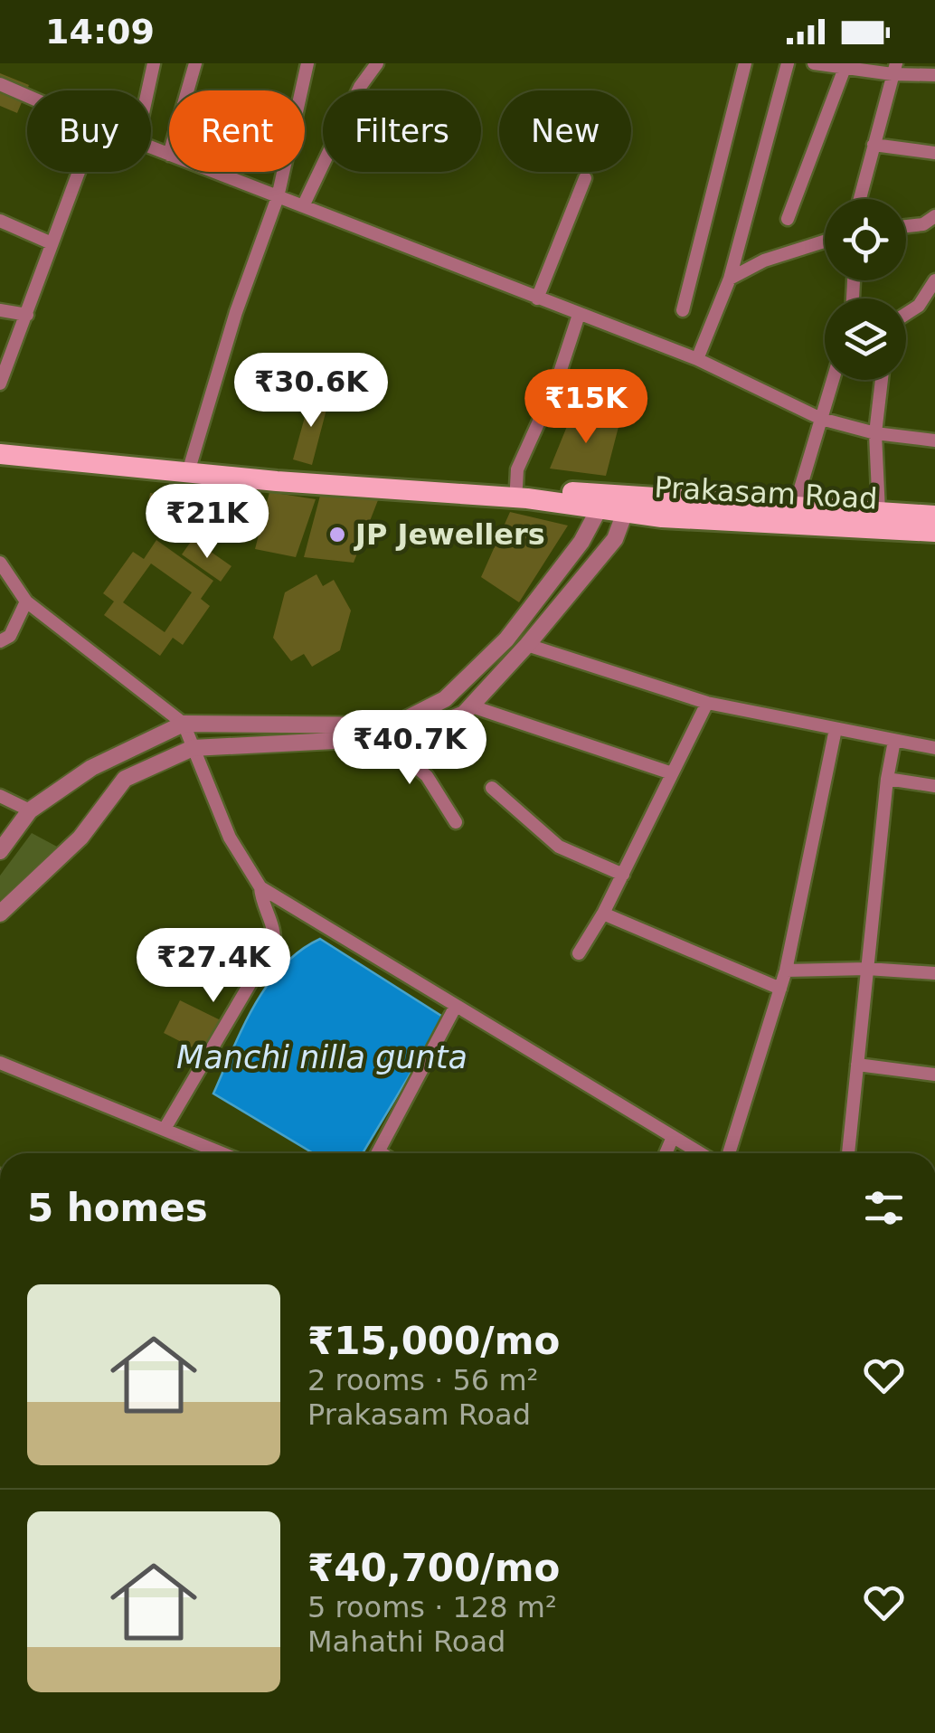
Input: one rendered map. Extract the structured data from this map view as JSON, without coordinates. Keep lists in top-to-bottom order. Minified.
{"streets":{"main road":["Prakasam Road"]},"water":["Manchi nilla gunta"],"places":["JP Jewellers"],"page":{"status":"14:09","chip":["Buy","Rent","Filters","New"],"price":["₹30.6K","₹15K","₹21K","₹40.7K","₹27.4K"],"heading":"5 homes","list":[{"name":"₹15,000/mo","note":"2 rooms · 56 m² · Prakasam Road"},{"name":"₹40,700/mo","note":"5 rooms · 128 m² · Mahathi Road"}]}}
